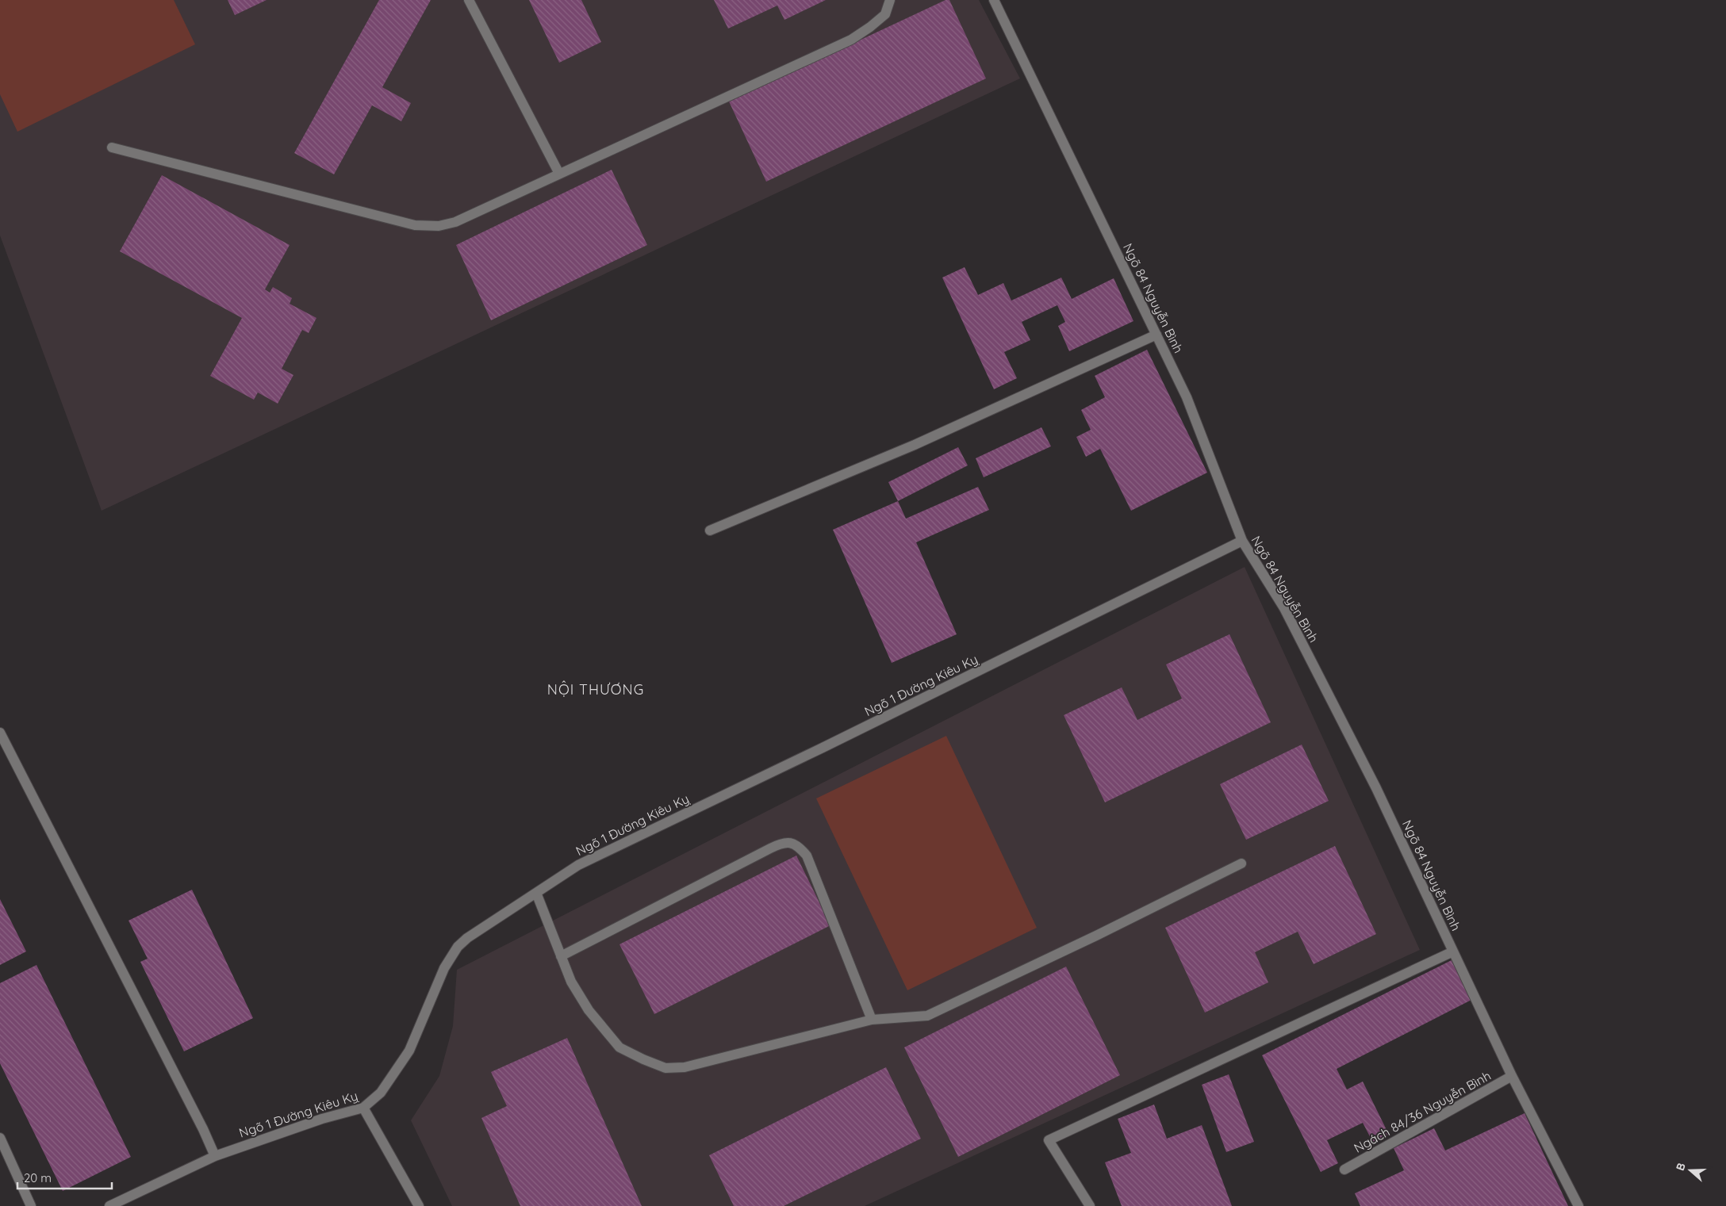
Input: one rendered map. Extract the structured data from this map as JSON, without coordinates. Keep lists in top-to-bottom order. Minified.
{"streets":{"street":["Ngõ 84 Nguyễn Bình","Ngõ 1 Đường Kiêu Kỵ","Ngách 84/36 Nguyễn Bình"]},"crossings":[["Ngõ 84 Nguyễn Bình","Ngõ 1 Đường Kiêu Kỵ"],["Ngõ 84 Nguyễn Bình","Ngách 84/36 Nguyễn Bình"]],"districts":["NỘI THƯƠNG"],"scale_bar":"20 m","north":"left"}
